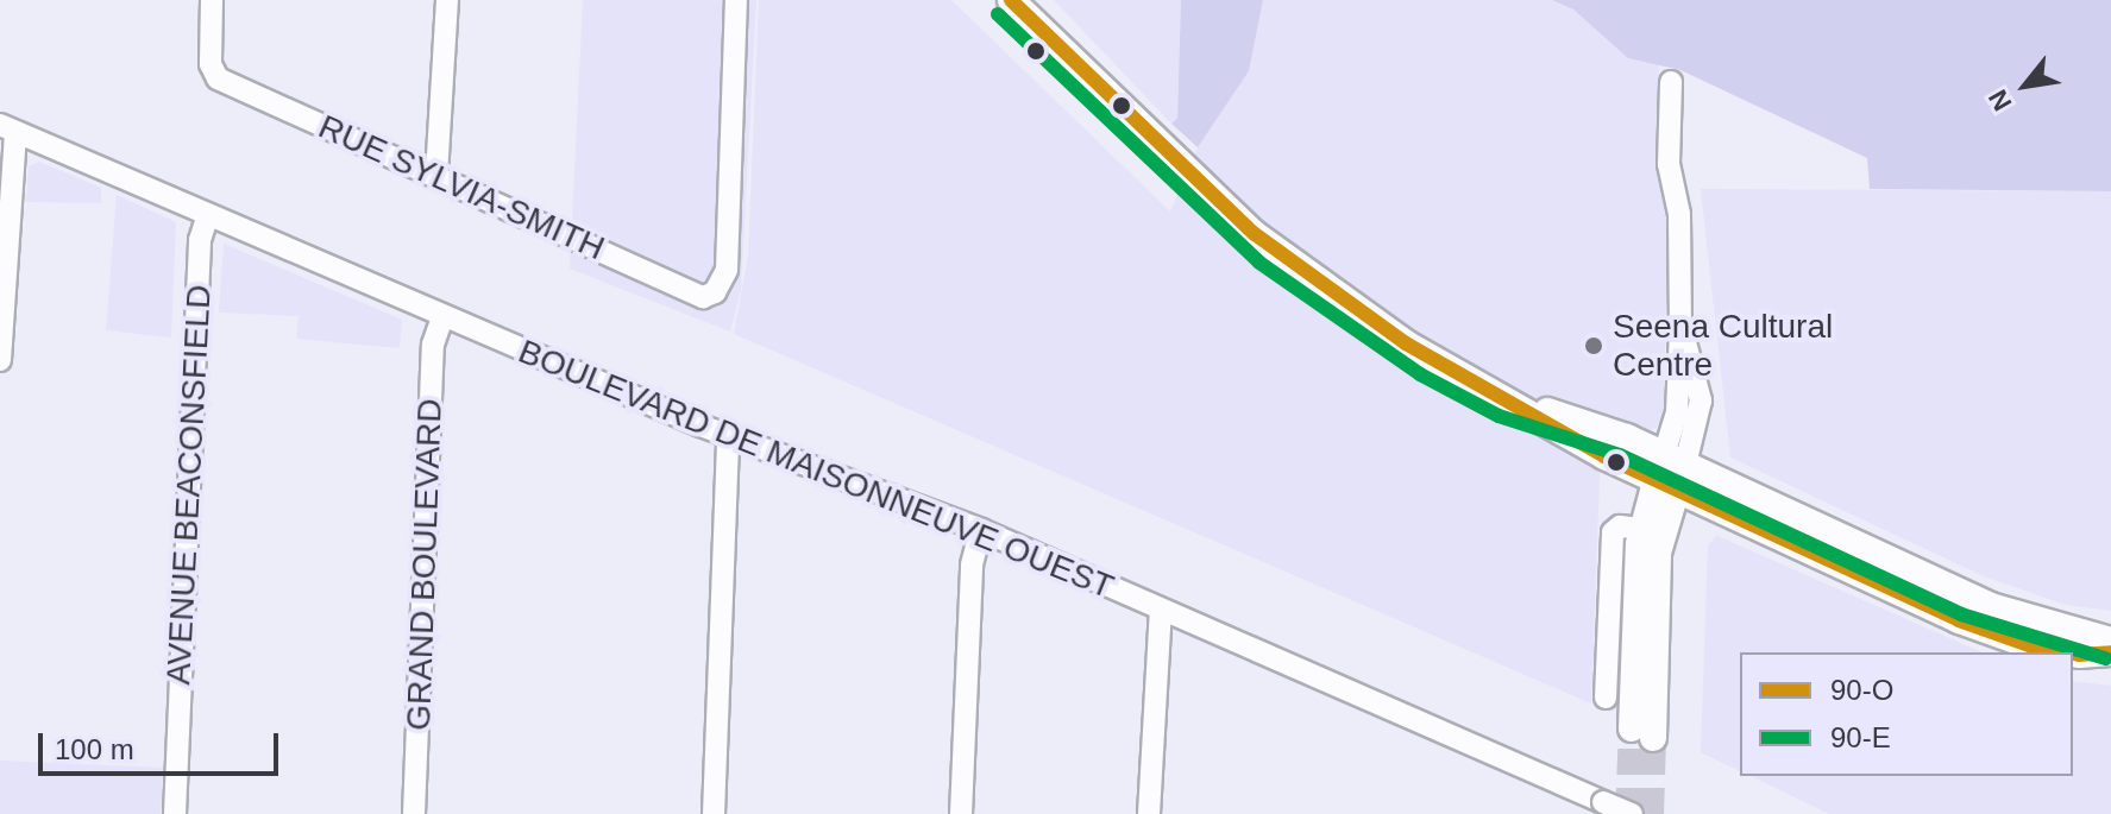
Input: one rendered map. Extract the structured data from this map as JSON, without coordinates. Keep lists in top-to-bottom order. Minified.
{"streets":{"street":["RUE SYLVIA-SMITH","BOULEVARD DE MAISONNEUVE OUEST","AVENUE BEACONSFIELD","GRAND BOULEVARD"]},"crossings":[["BOULEVARD DE MAISONNEUVE OUEST","AVENUE BEACONSFIELD"],["BOULEVARD DE MAISONNEUVE OUEST","GRAND BOULEVARD"]],"places":["Seena Cultural Centre"],"lines":["transit line 90-O","transit line 90-E"],"legend":["90-O","90-E"],"scale_bar":"100 m","north":"bottom left"}
